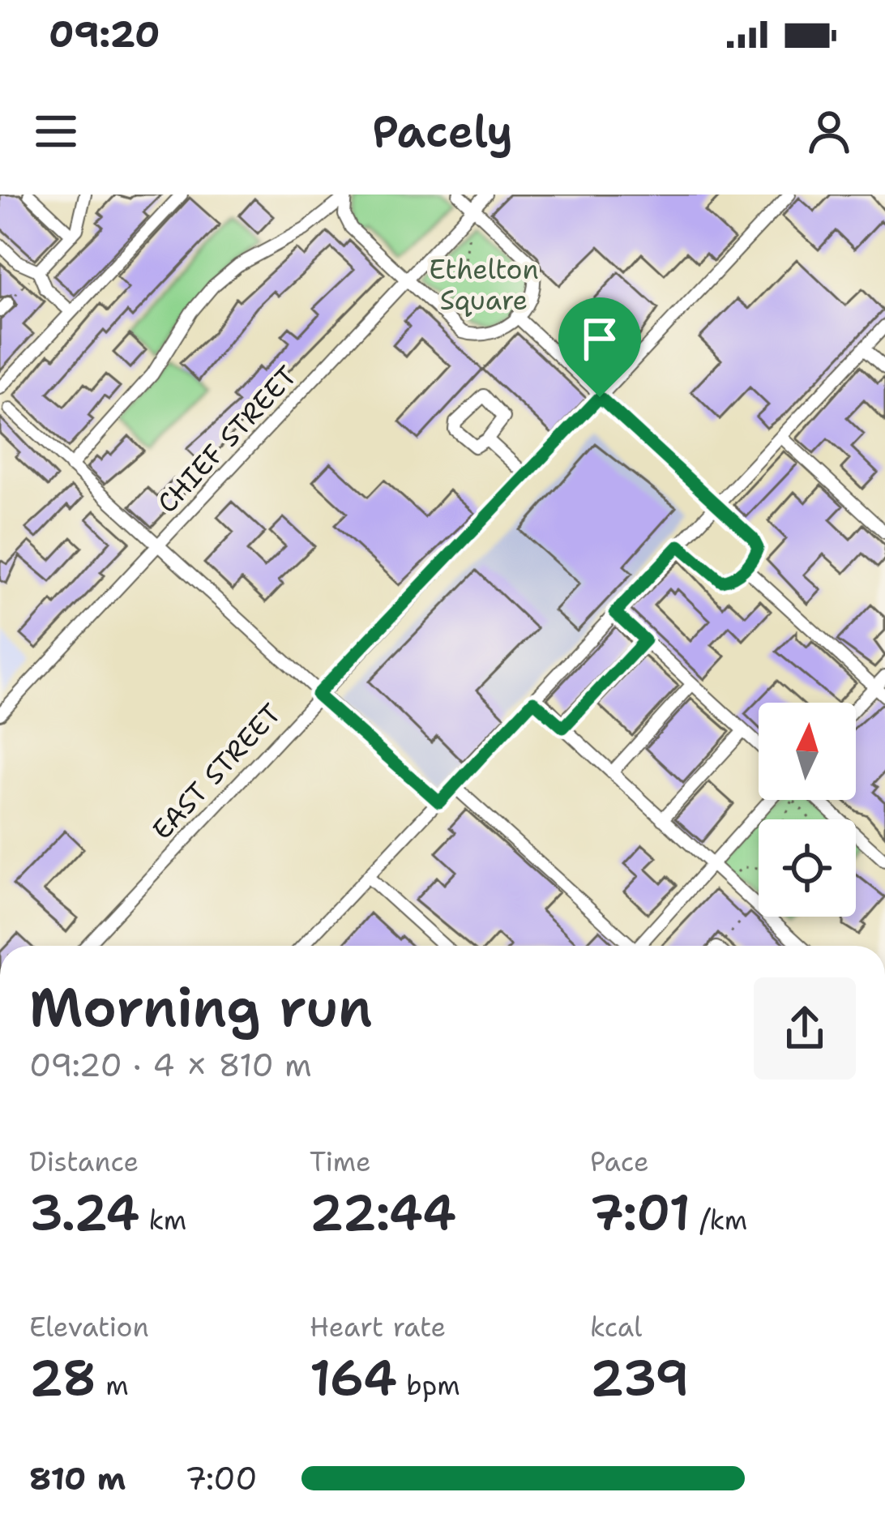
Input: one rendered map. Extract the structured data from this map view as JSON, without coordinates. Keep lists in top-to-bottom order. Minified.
{"streets":{"street":["CHIEF STREET","EAST STREET"]},"parks":["Ethelton Square"],"north":"top","page":{"status":"09:20","header":"Pacely","heading":["Morning run","09:20 · 4 × 810 m"],"stats":[["Distance","3.24 km"],["Time","22:44"],["Pace","7:01 /km"],["Elevation","28 m"],["Heart rate","164 bpm"],["kcal","239"]],"list":[{"name":"810 m","note":"7:00"}]}}
